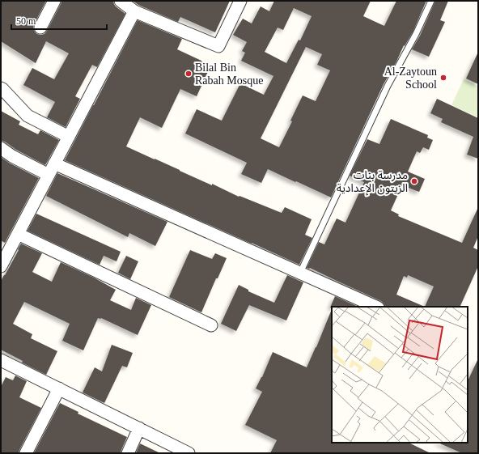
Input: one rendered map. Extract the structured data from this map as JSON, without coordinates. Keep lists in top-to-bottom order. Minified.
{"places":["Bilal Bin Rabah Mosque","Al-Zaytoun School","مدرسة بنات الزيتون الإعدادية"],"scale_bar":"50 m"}
